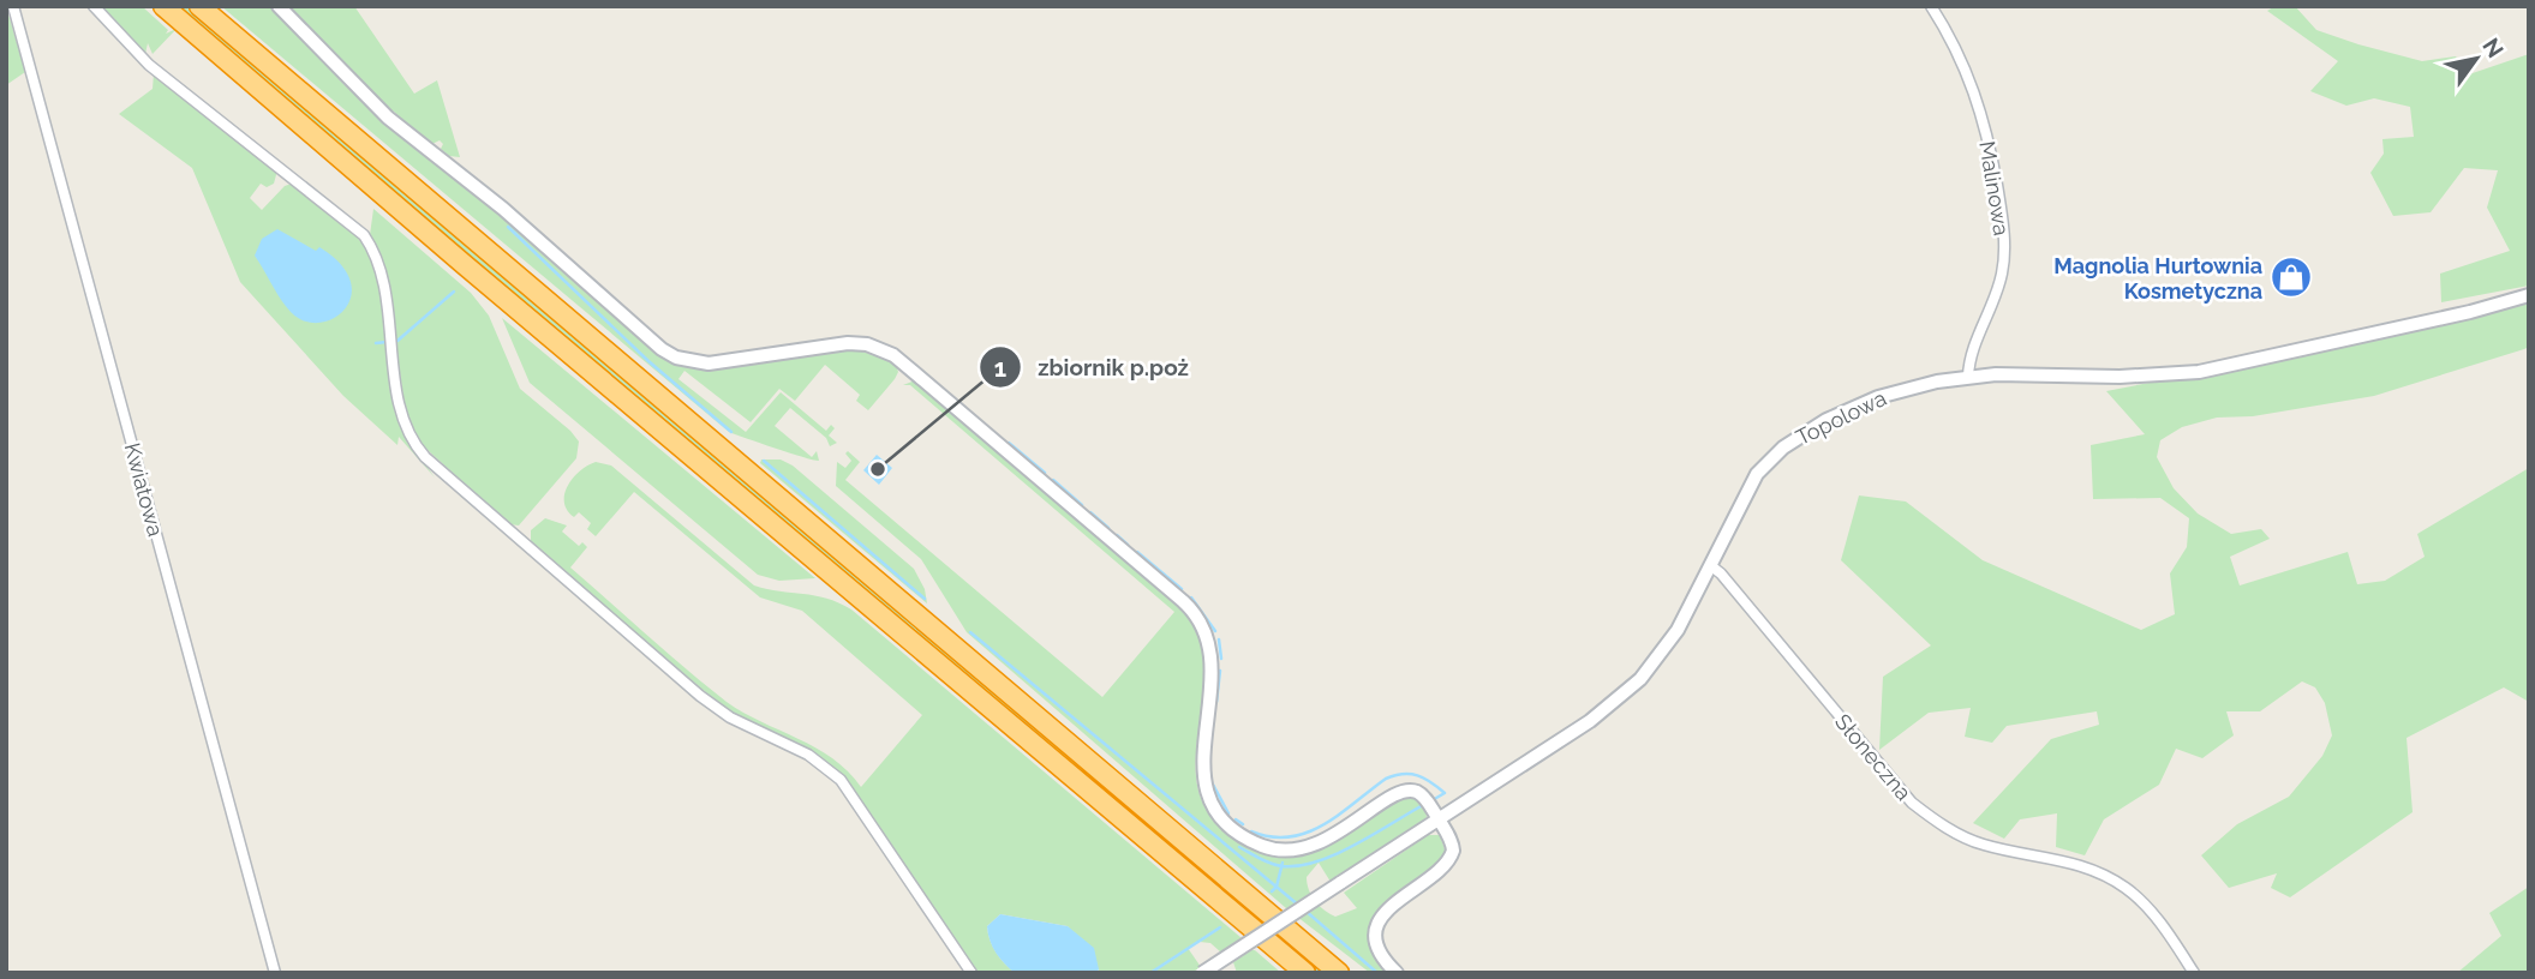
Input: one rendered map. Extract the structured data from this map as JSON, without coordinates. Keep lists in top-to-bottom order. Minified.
{"streets":{"street":["Malinowa","Topolowa","Kwiatowa","Słoneczna"]},"crossings":[["Malinowa","Topolowa"],["Topolowa","Słoneczna"]],"places":{"shop":["Magnolia Hurtownia Kosmetyczna"],"other":["zbiornik p.poż"]},"north":"top right"}
